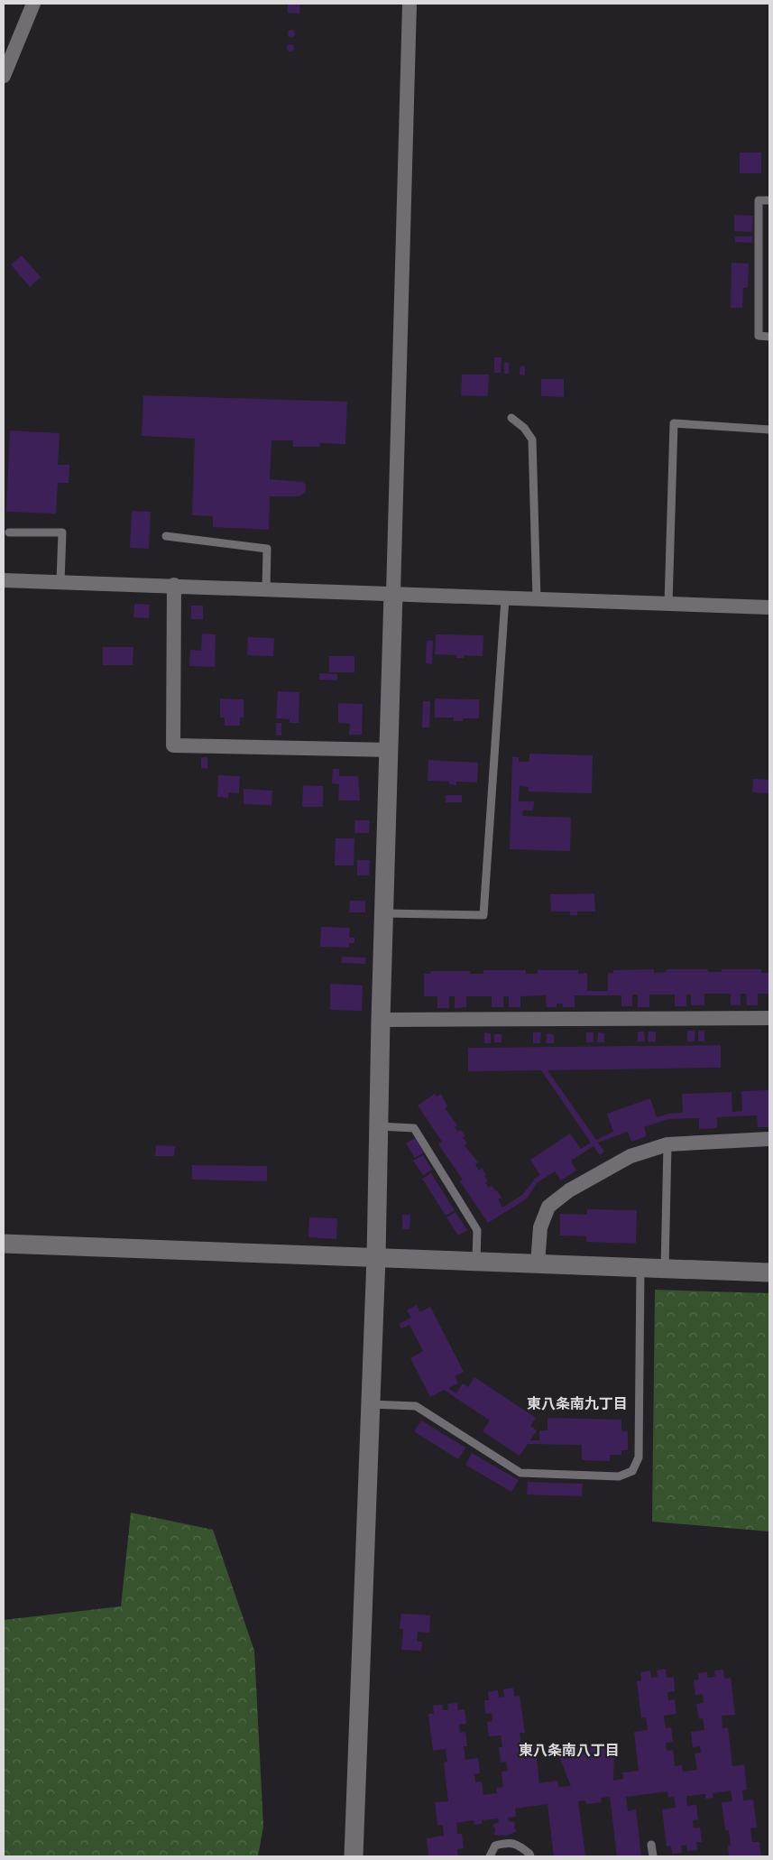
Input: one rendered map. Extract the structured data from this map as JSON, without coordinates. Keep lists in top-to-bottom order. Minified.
{"districts":["東八条南九丁目","東八条南八丁目"]}
